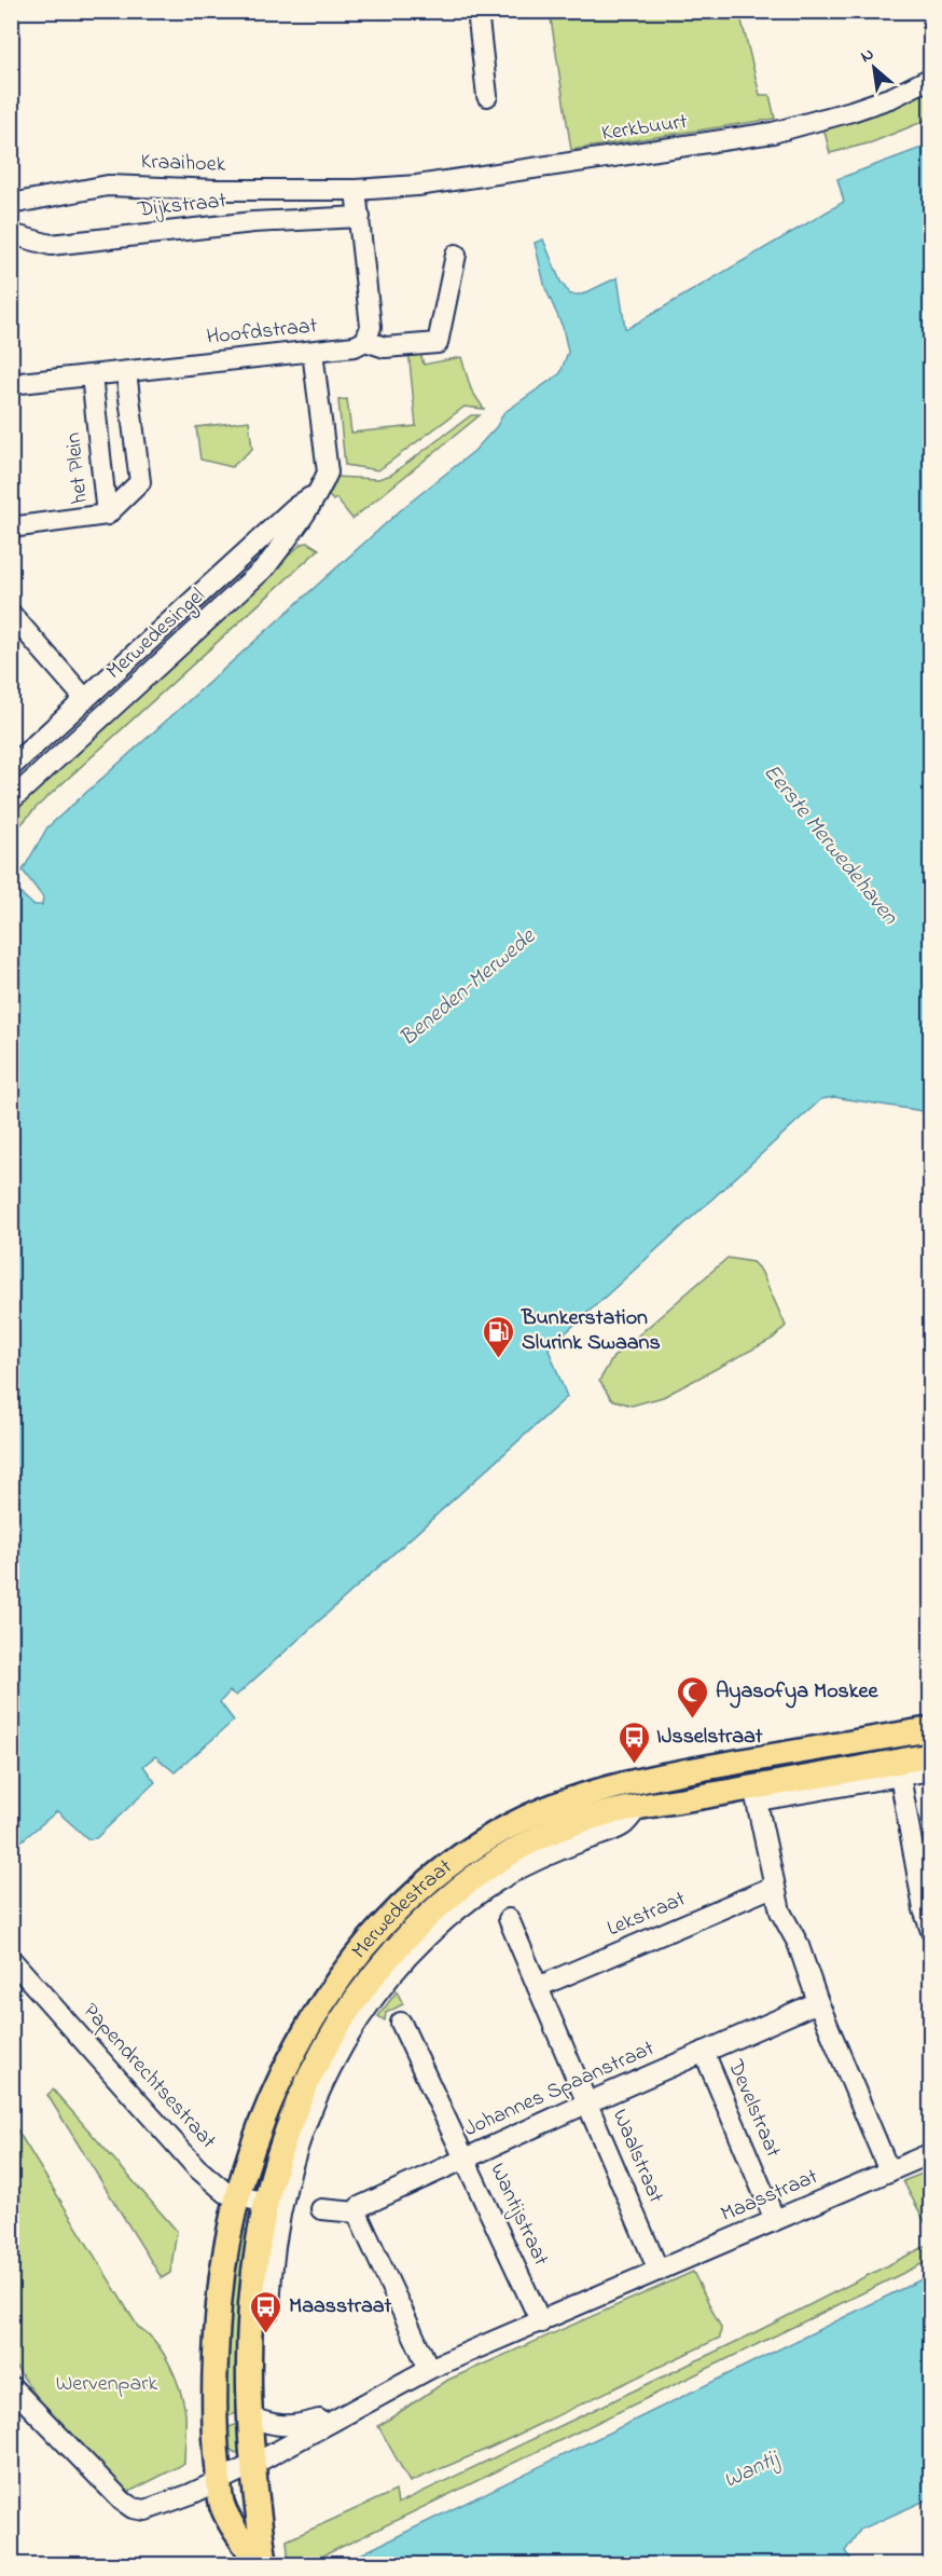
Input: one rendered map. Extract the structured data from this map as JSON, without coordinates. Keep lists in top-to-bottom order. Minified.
{"streets":{"main road":["Merwedestraat"],"street":["Kerkbuurt","Kraaihoek","Dijkstraat","Hoofdstraat","het Plein","Merwedesingel","Lekstraat","Papendrechtsestraat","Johannes Spaanstraat","Develstraat","Waalstraat","Maasstraat","Wantijstraat"]},"crossings":[["Kerkbuurt","Kraaihoek"],["Hoofdstraat","het Plein"],["Hoofdstraat","Merwedesingel"],["Merwedestraat","Papendrechtsestraat"],["Merwedestraat","Maasstraat"],["Lekstraat","Waalstraat"],["Johannes Spaanstraat","Develstraat"],["Johannes Spaanstraat","Waalstraat"],["Johannes Spaanstraat","Wantijstraat"],["Develstraat","Maasstraat"],["Waalstraat","Maasstraat"],["Maasstraat","Wantijstraat"]],"water":["Eerste Merwedehaven","Beneden-Merwede","Wantij"],"parks":["Wervenpark"],"places":{"fuel station":["Bunkerstation Slurink Swaans"],"mosque":["Ayasofya Moskee"],"bus stop":["IJsselstraat","Maasstraat"]},"north":"top left"}
